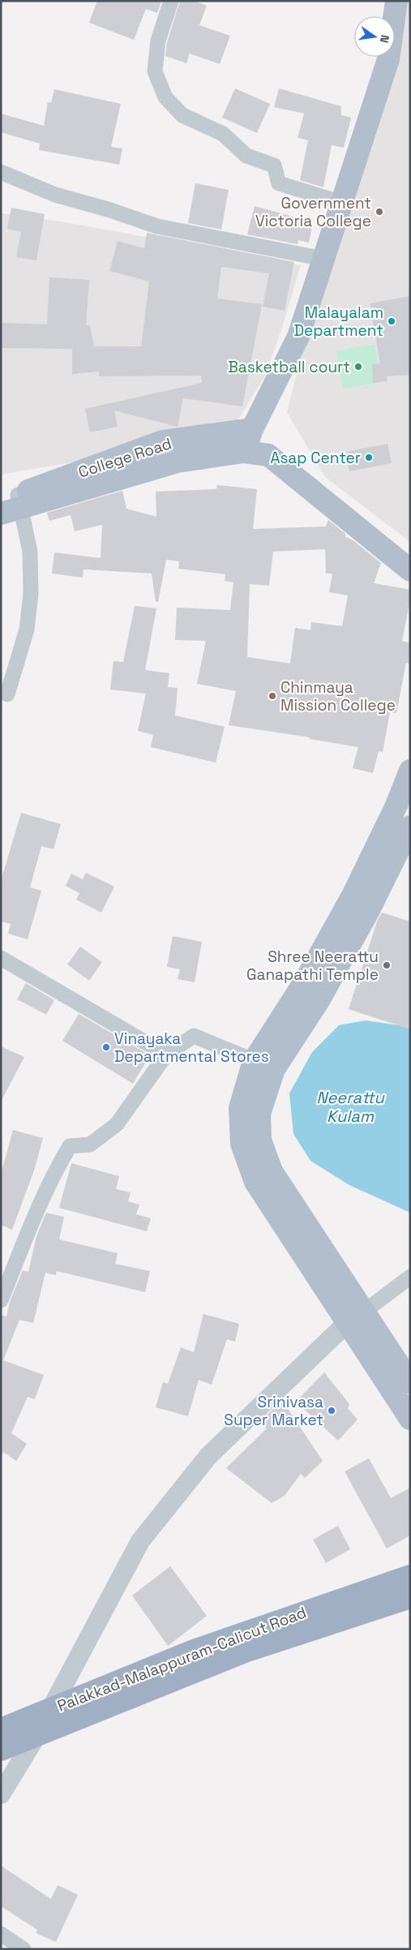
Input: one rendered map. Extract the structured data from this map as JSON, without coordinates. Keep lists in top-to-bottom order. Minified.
{"streets":{"highway":["Palakkad-Malappuram-Calicut Road"],"main road":["College Road"]},"water":["Neerattu Kulam"],"places":["Government Victoria College","Malayalam Department","Basketball court","Asap Center","Chinmaya Mission College","Shree Neerattu Ganapathi Temple","Vinayaka Departmental Stores","Srinivasa Super Market"],"north":"right"}
